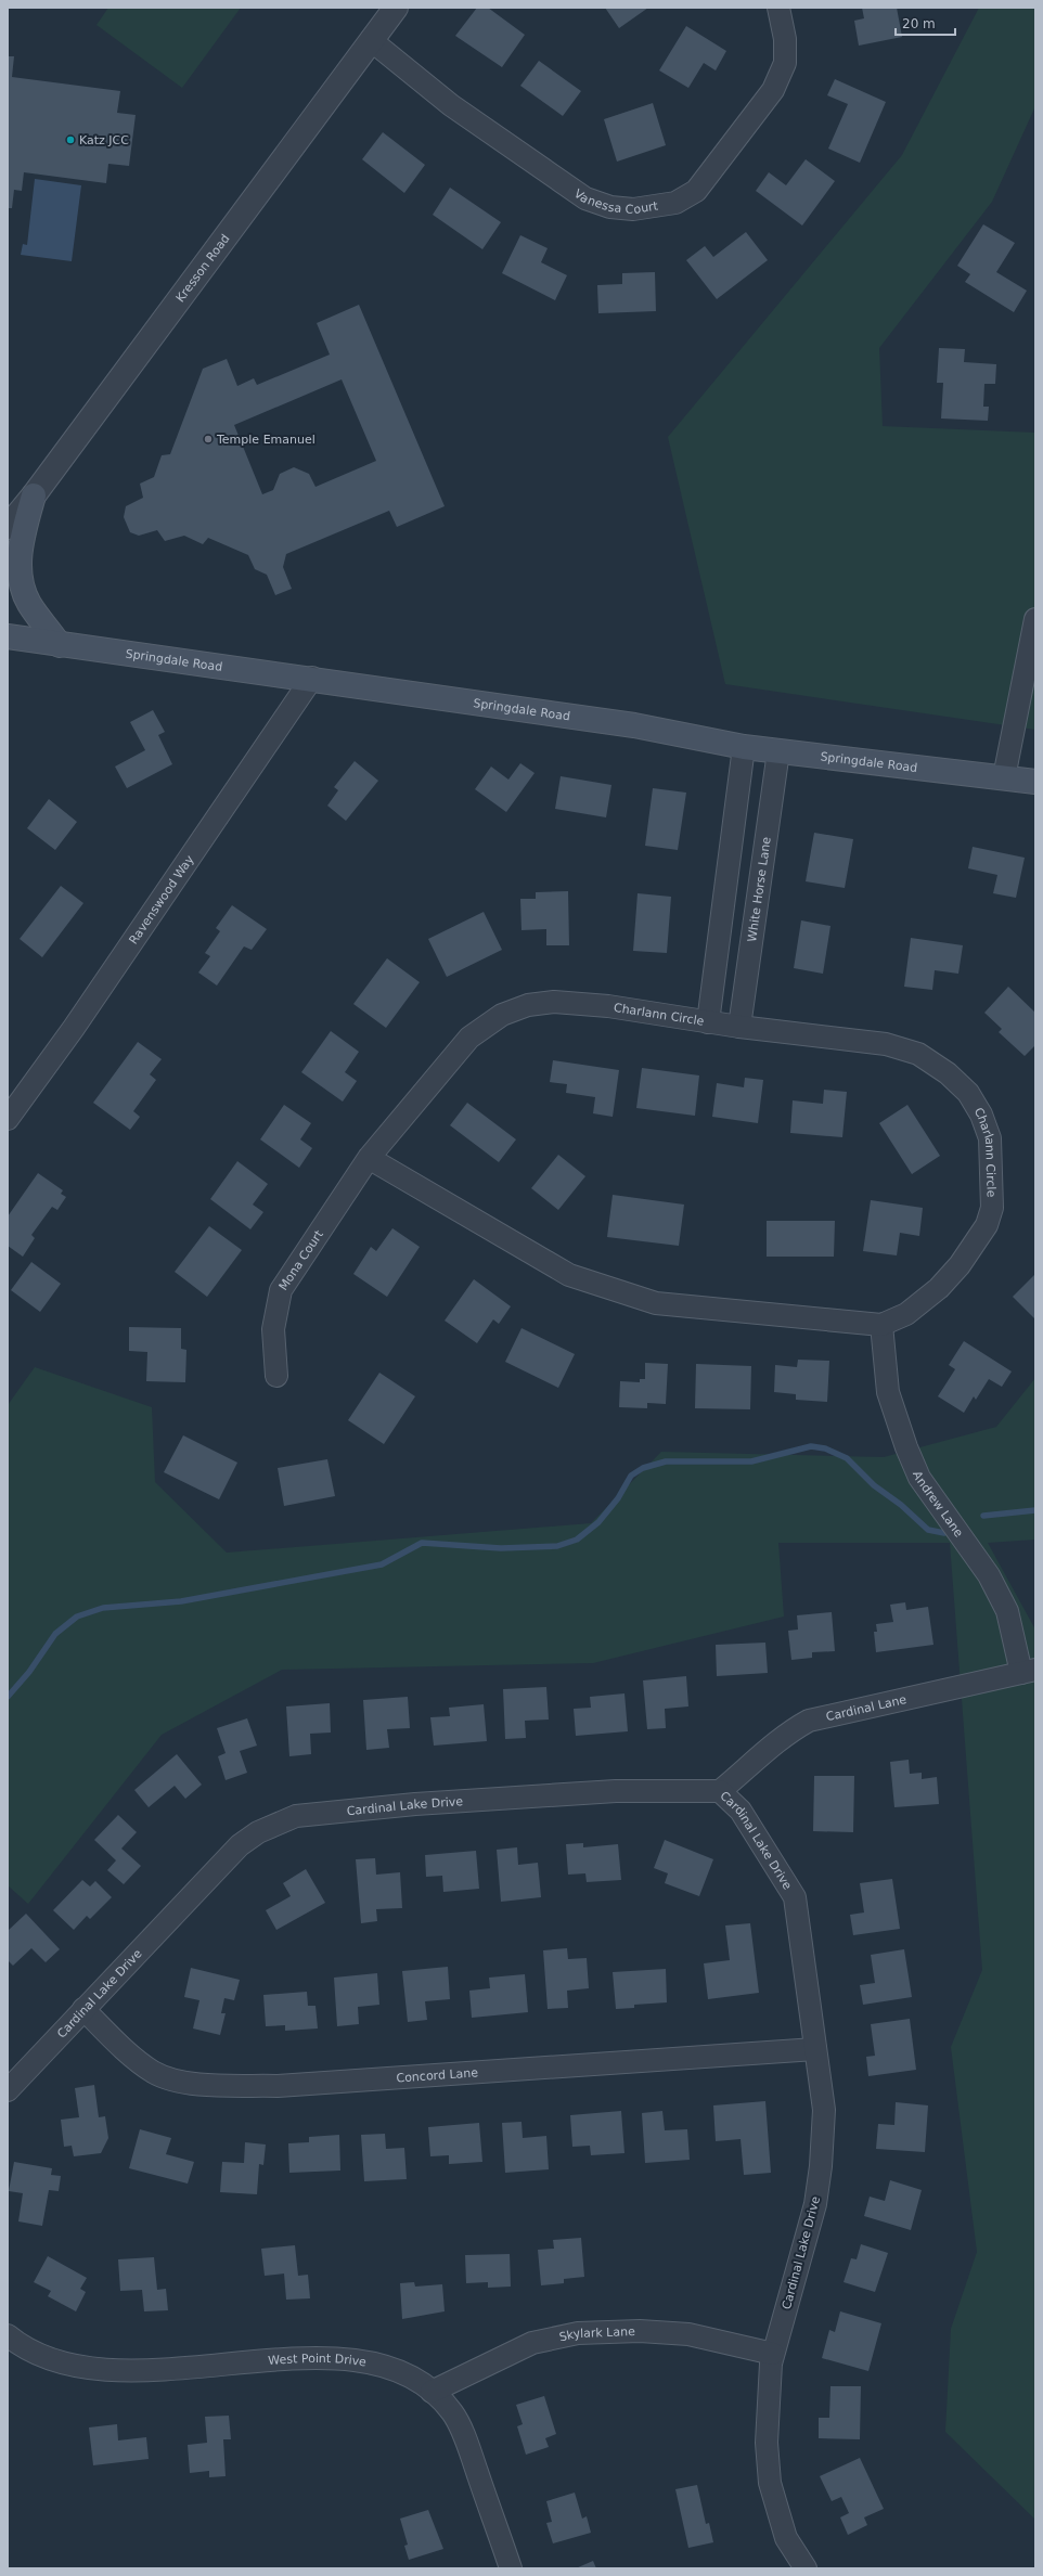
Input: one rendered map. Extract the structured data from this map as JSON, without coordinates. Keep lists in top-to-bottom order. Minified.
{"streets":{"main road":["Springdale Road"],"street":["Vanessa Court","Kresson Road","White Horse Lane","Ravenswood Way","Charlann Circle","Mona Court","Andrew Lane","Cardinal Lane","Cardinal Lake Drive","Concord Lane","Skylark Lane","West Point Drive"]},"crossings":[["Vanessa Court","Kresson Road"],["Springdale Road","White Horse Lane"],["Springdale Road","Ravenswood Way"],["White Horse Lane","Charlann Circle"],["Charlann Circle","Mona Court"],["Charlann Circle","Andrew Lane"],["Andrew Lane","Cardinal Lane"],["Cardinal Lane","Cardinal Lake Drive"],["Cardinal Lake Drive","Concord Lane"],["Cardinal Lake Drive","Skylark Lane"],["Skylark Lane","West Point Drive"]],"places":["Katz JCC","Temple Emanuel"],"scale_bar":"20 m"}
